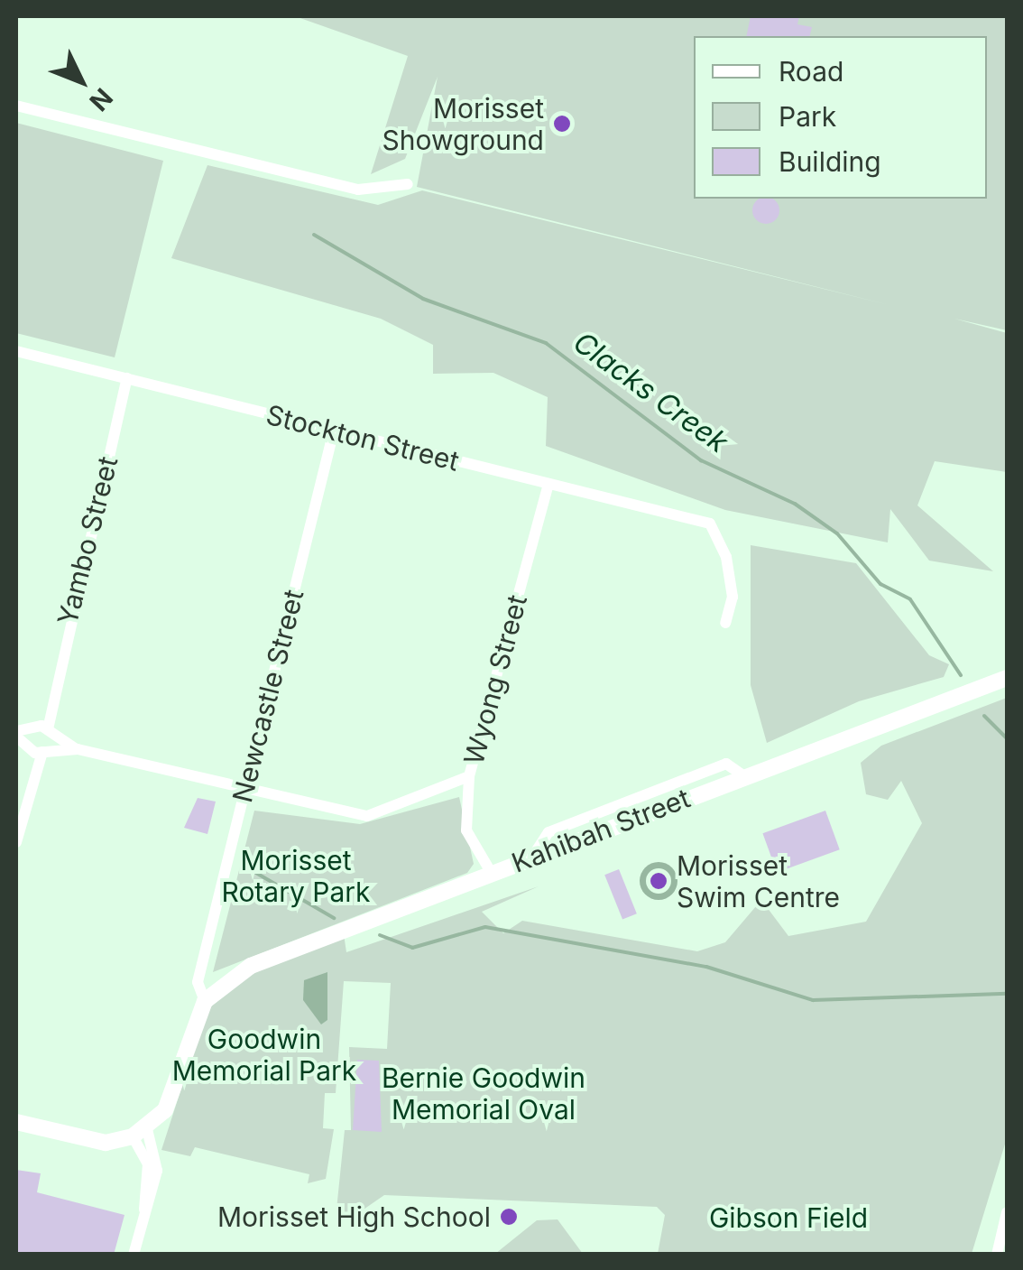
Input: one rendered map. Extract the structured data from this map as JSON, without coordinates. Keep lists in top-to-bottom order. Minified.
{"streets":{"street":["Stockton Street","Yambo Street","Wyong Street","Newcastle Street","Kahibah Street"]},"crossings":[["Stockton Street","Yambo Street"],["Stockton Street","Wyong Street"],["Stockton Street","Newcastle Street"],["Wyong Street","Kahibah Street"],["Newcastle Street","Kahibah Street"]],"water":["Clacks Creek"],"parks":["Morisset Rotary Park","Goodwin Memorial Park","Bernie Goodwin Memorial Oval","Gibson Field"],"places":["Morisset Showground","Morisset Swim Centre","Morisset High School"],"legend":["Road","Park","Building"],"north":"bottom right"}
